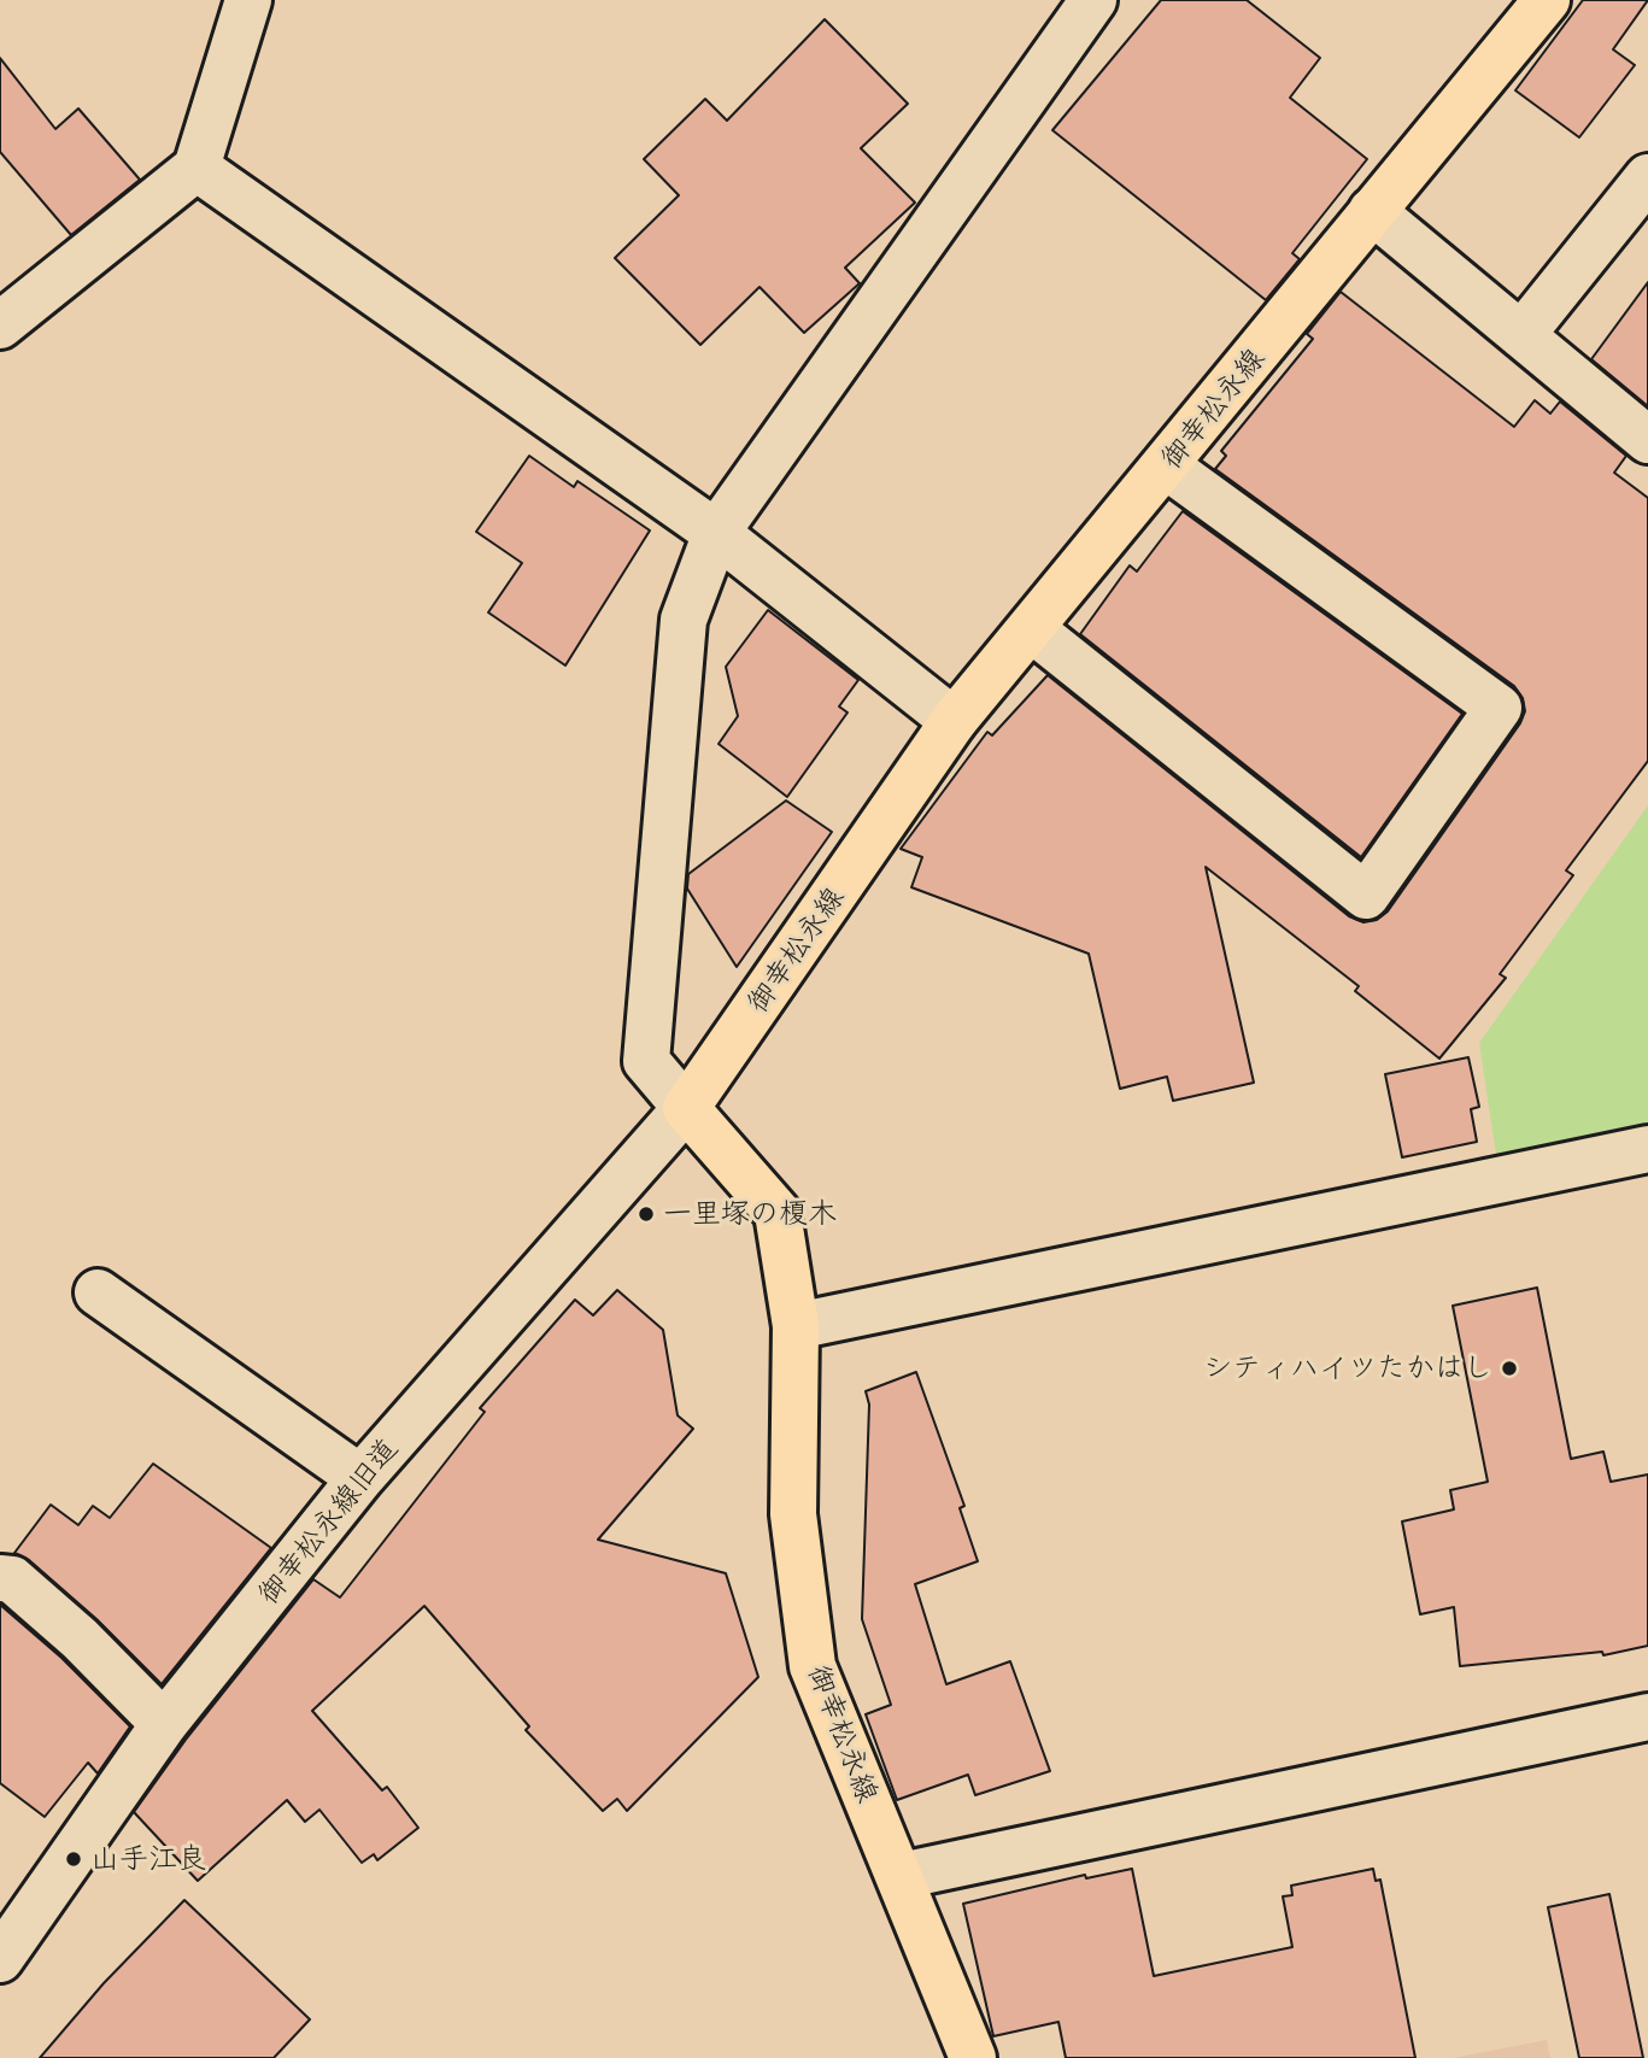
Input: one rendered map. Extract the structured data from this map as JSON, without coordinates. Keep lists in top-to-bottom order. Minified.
{"streets":{"main road":["御幸松永線"],"street":["御幸松永線旧道"]},"crossings":[["御幸松永線","御幸松永線旧道"]],"places":["一里塚の榎木","シティハイツたかはし","山手江良"]}
